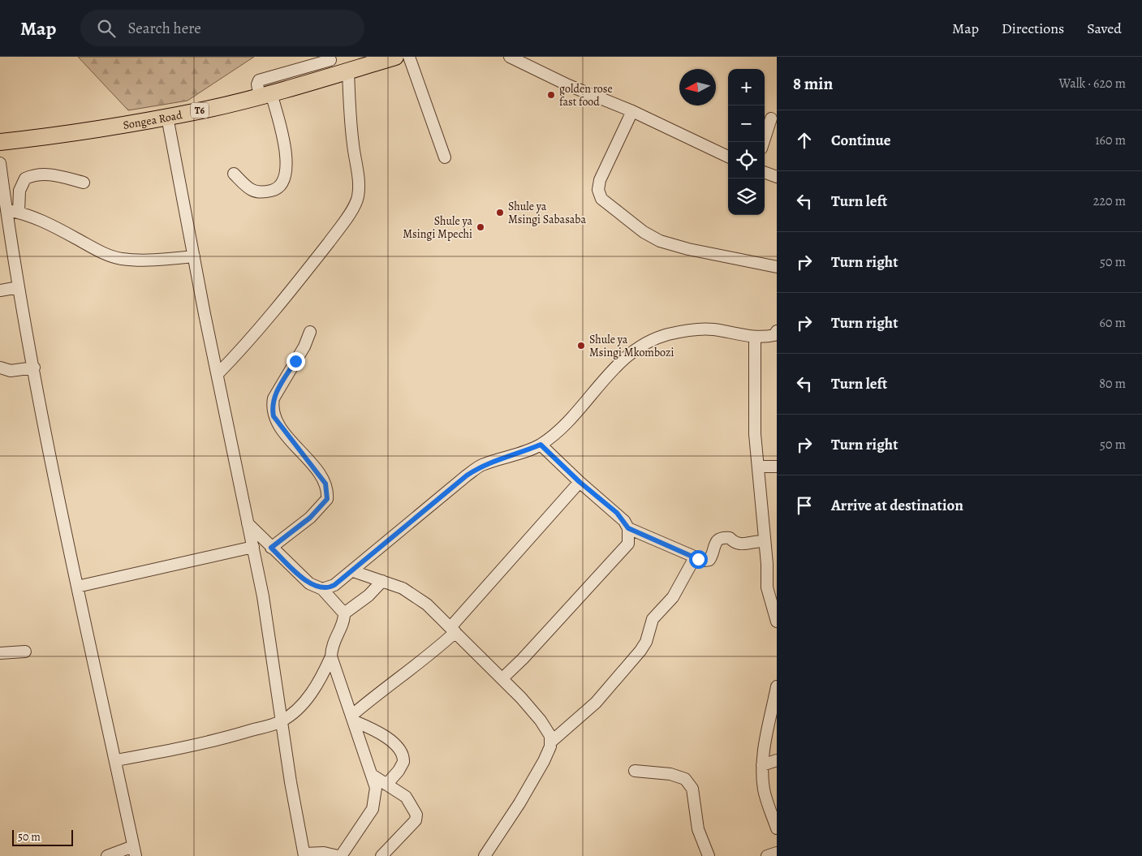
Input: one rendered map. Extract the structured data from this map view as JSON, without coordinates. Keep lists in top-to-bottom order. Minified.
{"streets":{"highway":["T6","Songea Road"]},"places":["golden rose fast food","Shule ya Msingi Sabasaba","Shule ya Msingi Mpechi","Shule ya Msingi Mkombozi"],"scale_bar":"50 m","north":"left","page":{"header":"Map","search":"Search here","nav":["Map","Directions","Saved"],"heading":["8 min","Walk · 620 m"],"map_buttons":["+","−"],"list":[["Continue","160 m"],["Turn left","220 m"],["Turn right","50 m"],["Turn right","60 m"],["Turn left","80 m"],["Turn right","50 m"],"Arrive at destination"],"scale":"50 m"}}
